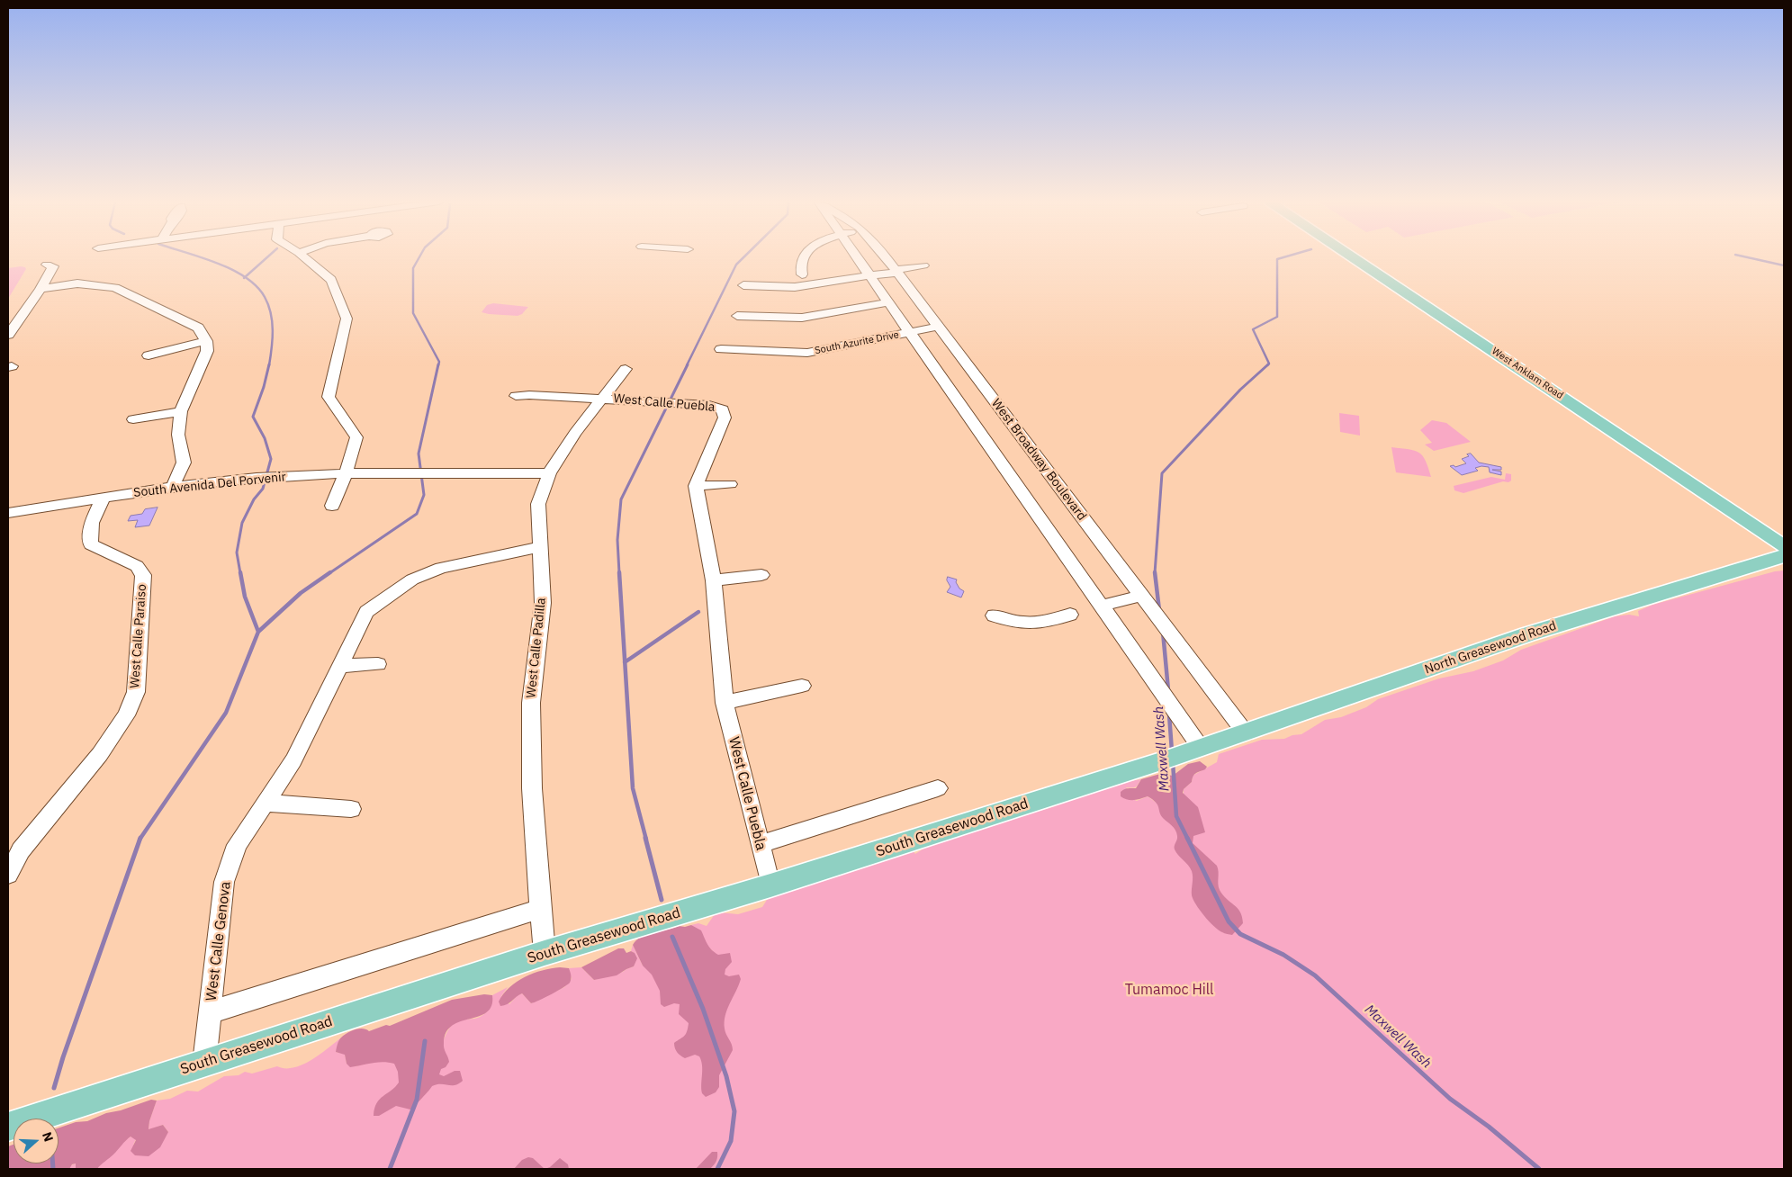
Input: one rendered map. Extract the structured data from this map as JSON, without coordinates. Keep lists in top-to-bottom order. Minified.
{"streets":{"main road":["West Anklam Road","North Greasewood Road","South Greasewood Road"],"street":["South Azurite Drive","West Calle Puebla","West Broadway Boulevard","South Avenida Del Porvenir","West Calle Paraiso","West Calle Padilla","West Calle Genova"]},"crossings":[["South Azurite Drive","West Broadway Boulevard"],["West Calle Puebla","West Calle Padilla"],["West Calle Puebla","South Greasewood Road"],["West Broadway Boulevard","North Greasewood Road"],["West Broadway Boulevard","South Greasewood Road"],["South Avenida Del Porvenir","West Calle Paraiso"],["South Avenida Del Porvenir","West Calle Padilla"],["West Calle Padilla","South Greasewood Road"],["West Calle Padilla","West Calle Genova"],["North Greasewood Road","South Greasewood Road"],["South Greasewood Road","West Calle Genova"]],"water":["Maxwell Wash"],"parks":["Tumamoc Hill"],"north":"right"}
